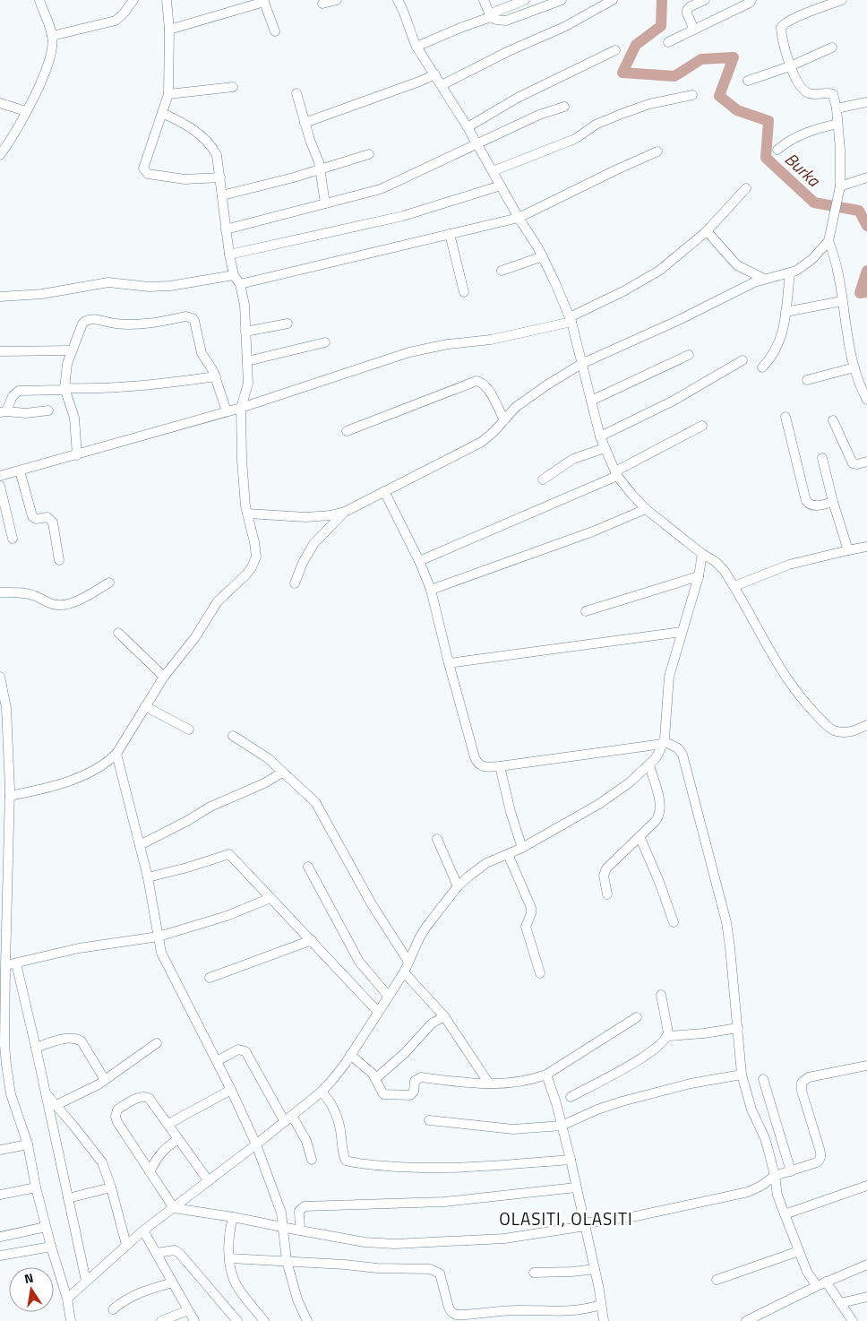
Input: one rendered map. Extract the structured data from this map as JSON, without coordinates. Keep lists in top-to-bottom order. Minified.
{"districts":["OLASITI, OLASITI"],"water":["Burka"],"north":"top"}
